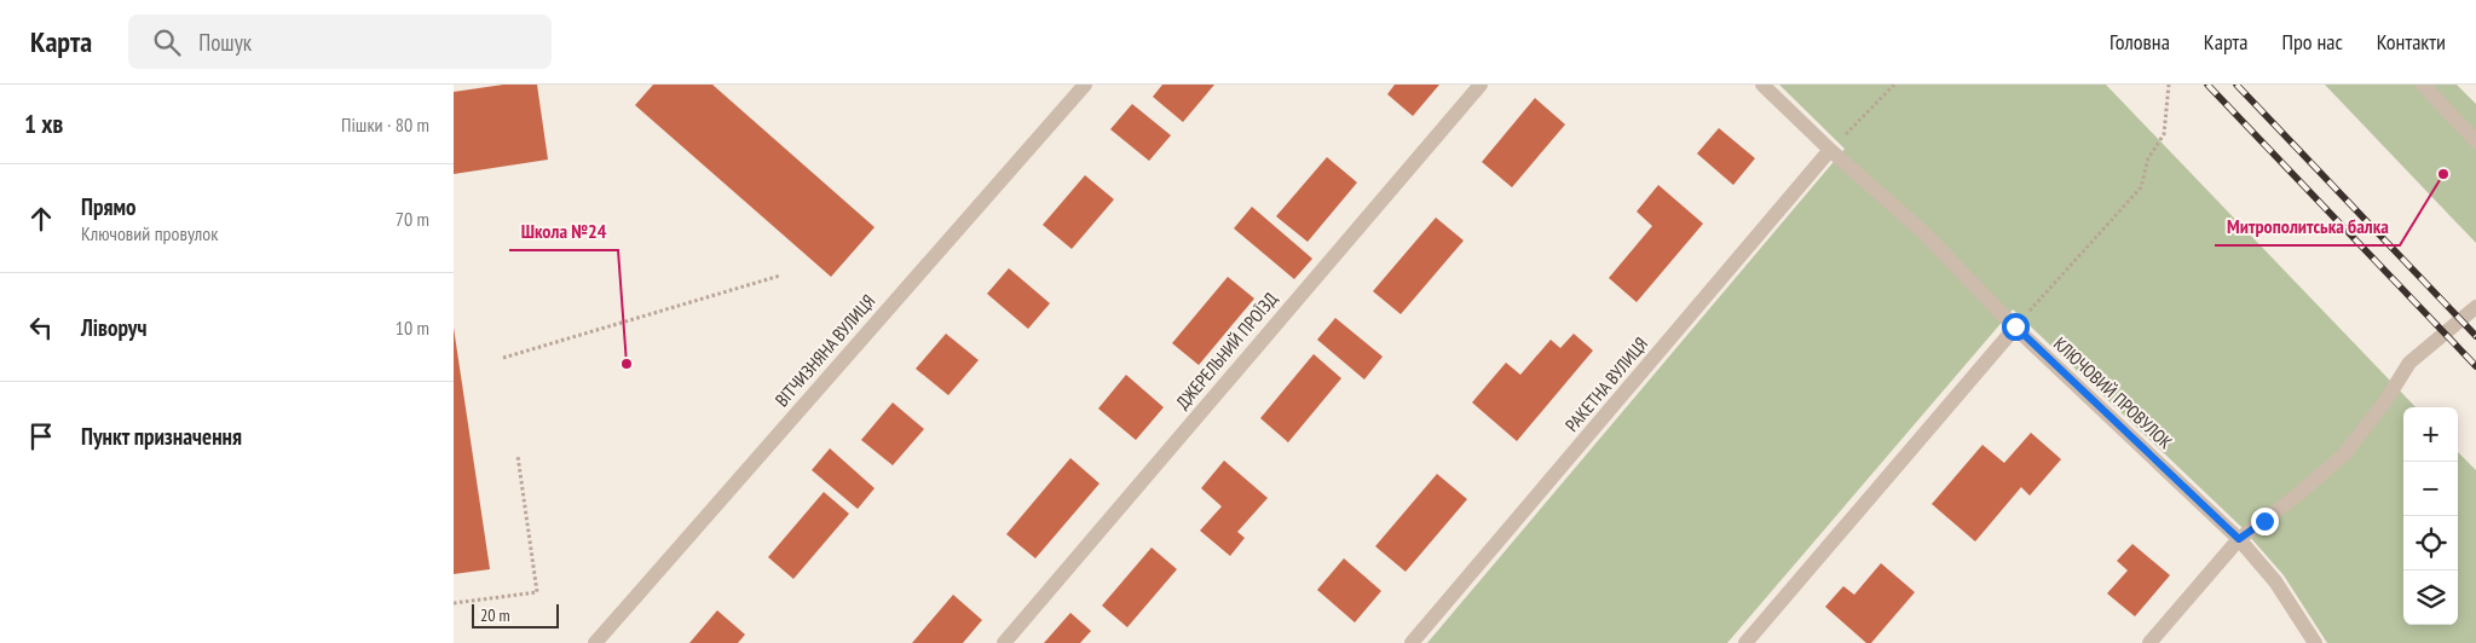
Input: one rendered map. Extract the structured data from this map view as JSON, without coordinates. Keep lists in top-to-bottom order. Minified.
{"streets":{"street":["ВІТЧИЗНЯНА ВУЛИЦЯ","ДЖЕРЕЛЬНИЙ ПРОЇЗД","РАКЕТНА ВУЛИЦЯ","КЛЮЧОВИЙ ПРОВУЛОК"]},"crossings":[["РАКЕТНА ВУЛИЦЯ","КЛЮЧОВИЙ ПРОВУЛОК"]],"places":["Митрополитська балка","Школа №24"],"scale_bar":"20 m","page":{"header":"Карта","search":"Пошук","nav":["Головна","Карта","Про нас","Контакти"],"heading":["1 хв","Пішки · 80 m"],"list":[["Прямо","Ключовий провулок","70 m"],["Ліворуч","10 m"],"Пункт призначення"],"map_buttons":["+","−"],"scale":"20 m"}}
